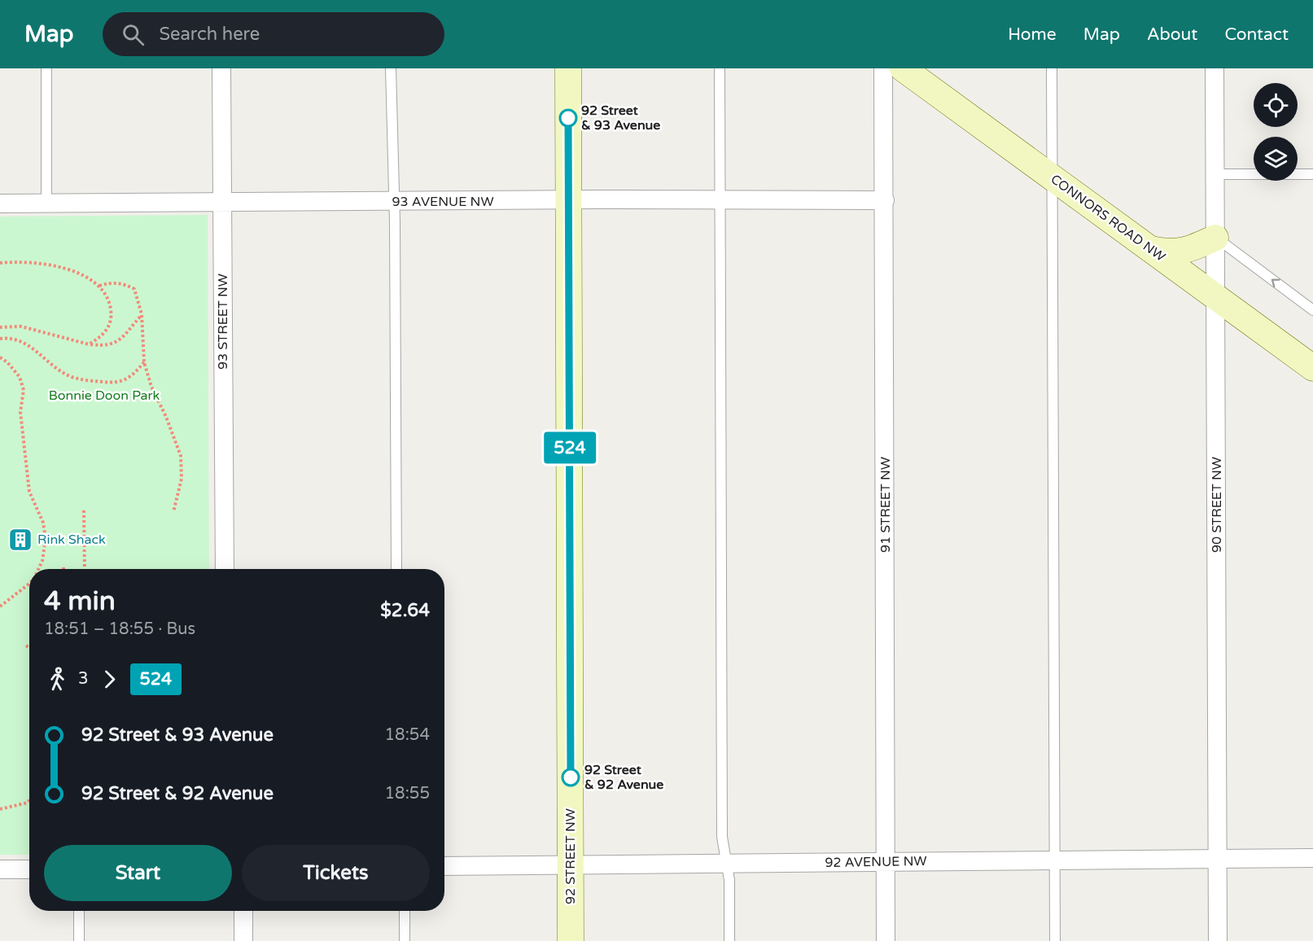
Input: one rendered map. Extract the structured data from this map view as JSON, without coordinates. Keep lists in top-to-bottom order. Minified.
{"streets":{"street":["93 AVENUE NW","CONNORS ROAD NW","93 STREET NW","91 STREET NW","90 STREET NW","92 STREET NW","92 AVENUE NW"]},"crossings":[["93 AVENUE NW","93 STREET NW"],["93 AVENUE NW","91 STREET NW"],["93 AVENUE NW","92 STREET NW"],["CONNORS ROAD NW","90 STREET NW"],["91 STREET NW","92 AVENUE NW"],["90 STREET NW","92 AVENUE NW"],["92 STREET NW","92 AVENUE NW"]],"parks":["Bonnie Doon Park"],"places":{"other":["92 Street & 93 Avenue","92 Street & 92 Avenue"],"building":["Rink Shack"]},"lines":["bus line 524"],"page":{"header":"Map","search":"Search here","nav":["Home","Map","About","Contact"],"on_map":"524","heading":["4 min","18:51 – 18:55 · Bus","$2.64"],"legs":["3","524"],"list":[{"name":"92 Street & 93 Avenue","value":"18:54"},{"name":"92 Street & 92 Avenue","value":"18:55"}],"buttons":["Start","Tickets"]}}
